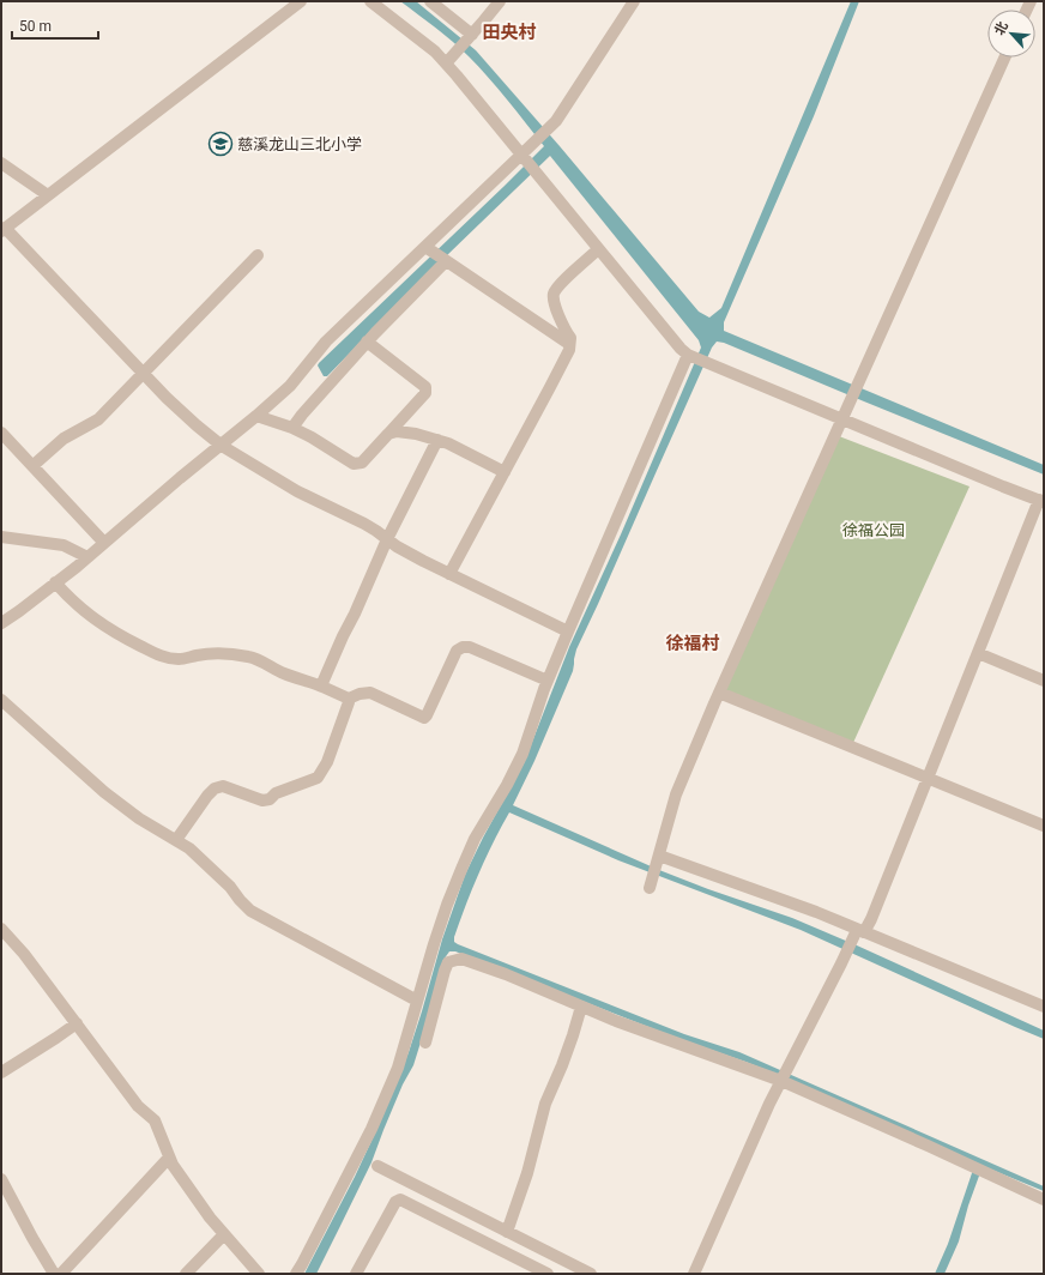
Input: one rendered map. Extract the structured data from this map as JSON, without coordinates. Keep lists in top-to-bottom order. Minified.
{"districts":["田央村","徐福村"],"parks":["徐福公园"],"places":{"school or university":["慈溪龙山三北小学"]},"scale_bar":"50 m","north":"top left"}
